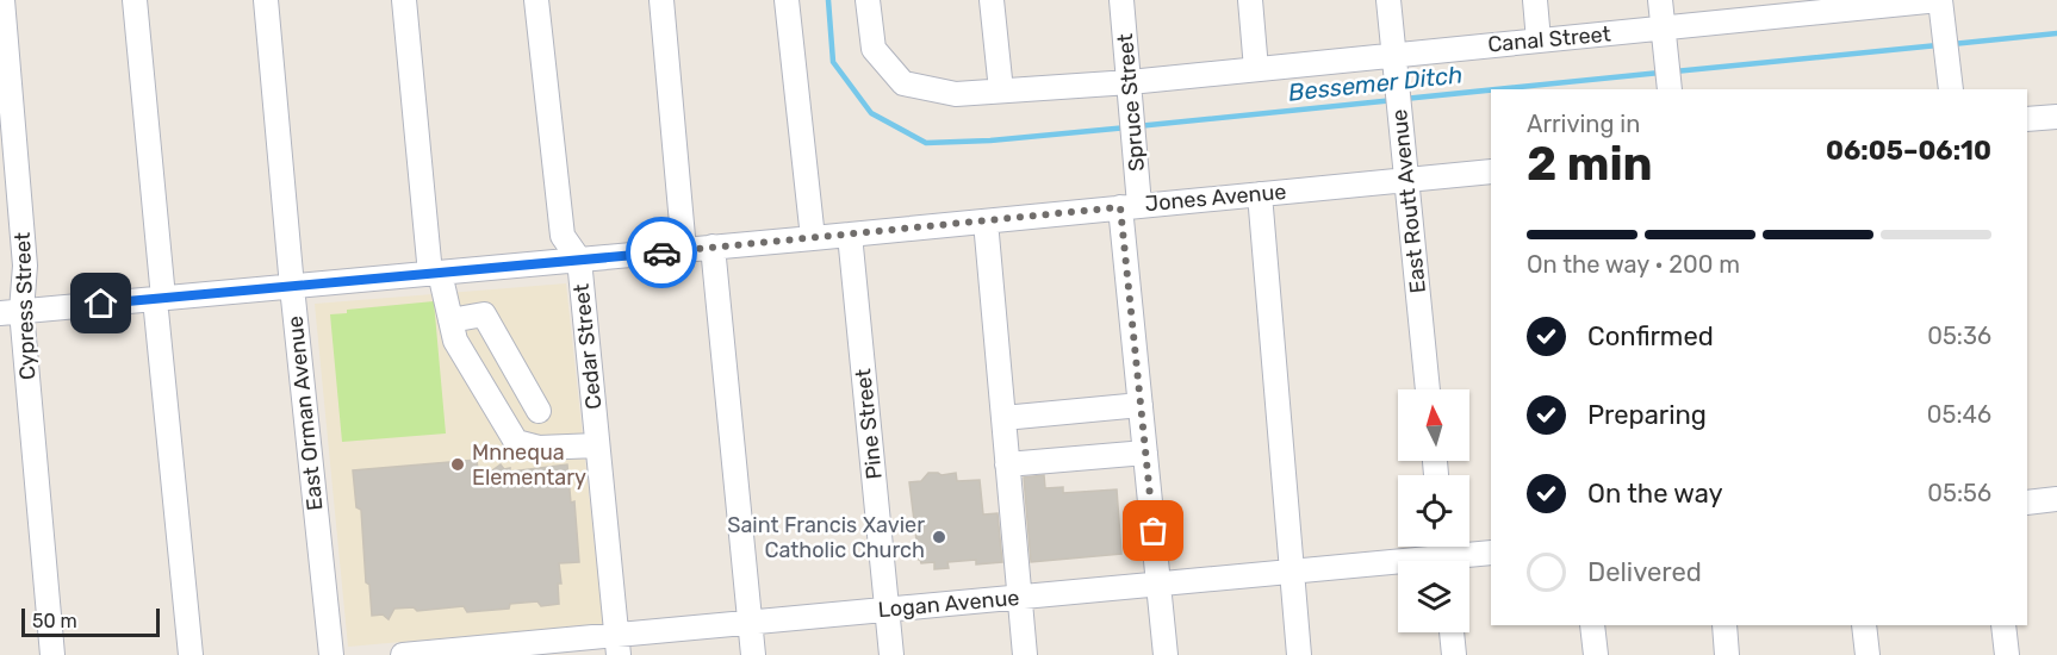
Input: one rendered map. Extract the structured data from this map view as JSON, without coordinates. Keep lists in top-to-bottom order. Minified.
{"streets":{"street":["Canal Street","Spruce Street","Jones Avenue","East Routt Avenue","Cypress Street","Cedar Street","East Orman Avenue","Pine Street","Logan Avenue"]},"crossings":[["Canal Street","Spruce Street"],["Canal Street","East Routt Avenue"],["Spruce Street","Jones Avenue"],["Spruce Street","Logan Avenue"],["Jones Avenue","East Routt Avenue"],["Jones Avenue","Cypress Street"],["Jones Avenue","Cedar Street"],["Jones Avenue","East Orman Avenue"],["Jones Avenue","Pine Street"],["Cedar Street","Logan Avenue"],["Pine Street","Logan Avenue"]],"water":["Bessemer Ditch"],"places":["Mnnequa Elementary","Saint Francis Xavier Catholic Church"],"scale_bar":"50 m","north":"top","page":{"heading":["2 min","Arriving in","06:05–06:10"],"bar":"On the way · 200 m","list":[["Confirmed","05:36"],["Preparing","05:46"],["On the way","05:56"],"Delivered"],"scale":"50 m"}}
